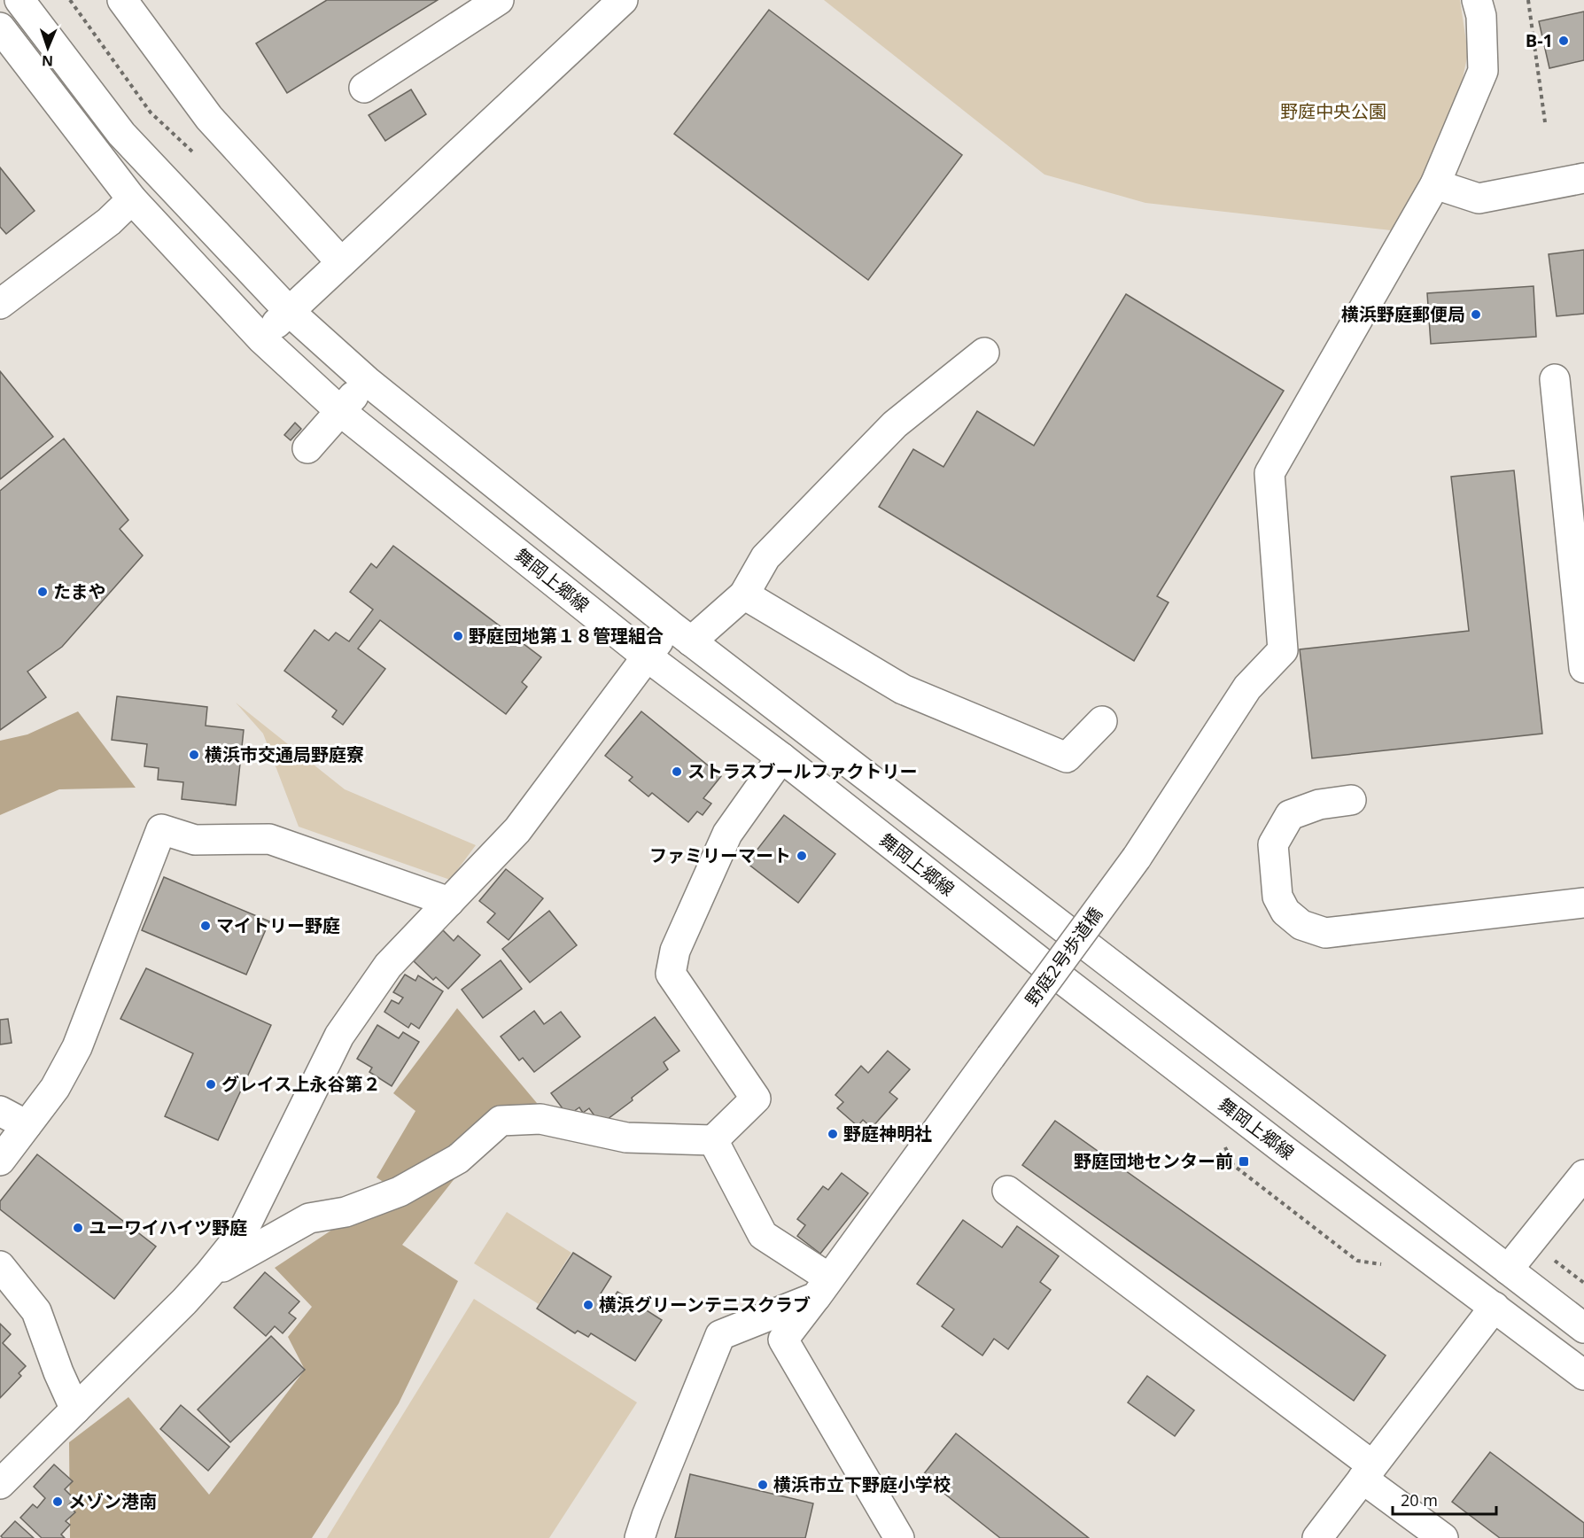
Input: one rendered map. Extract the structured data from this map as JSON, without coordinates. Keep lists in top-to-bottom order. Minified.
{"streets":{"street":["舞岡上郷線","野庭2号歩道橋"]},"parks":["野庭中央公園"],"places":{"other":["B-1","横浜野庭郵便局","たまや","野庭団地第１８管理組合","横浜市交通局野庭寮","ストラスブールファクトリー","ファミリーマート","マイトリー野庭","グレイス上永谷第２","野庭神明社","ユーワイハイツ野庭","横浜グリーンテニスクラブ","横浜市立下野庭小学校","メゾン港南"],"transit":["野庭団地センター前"]},"scale_bar":"20 m","north":"bottom"}
